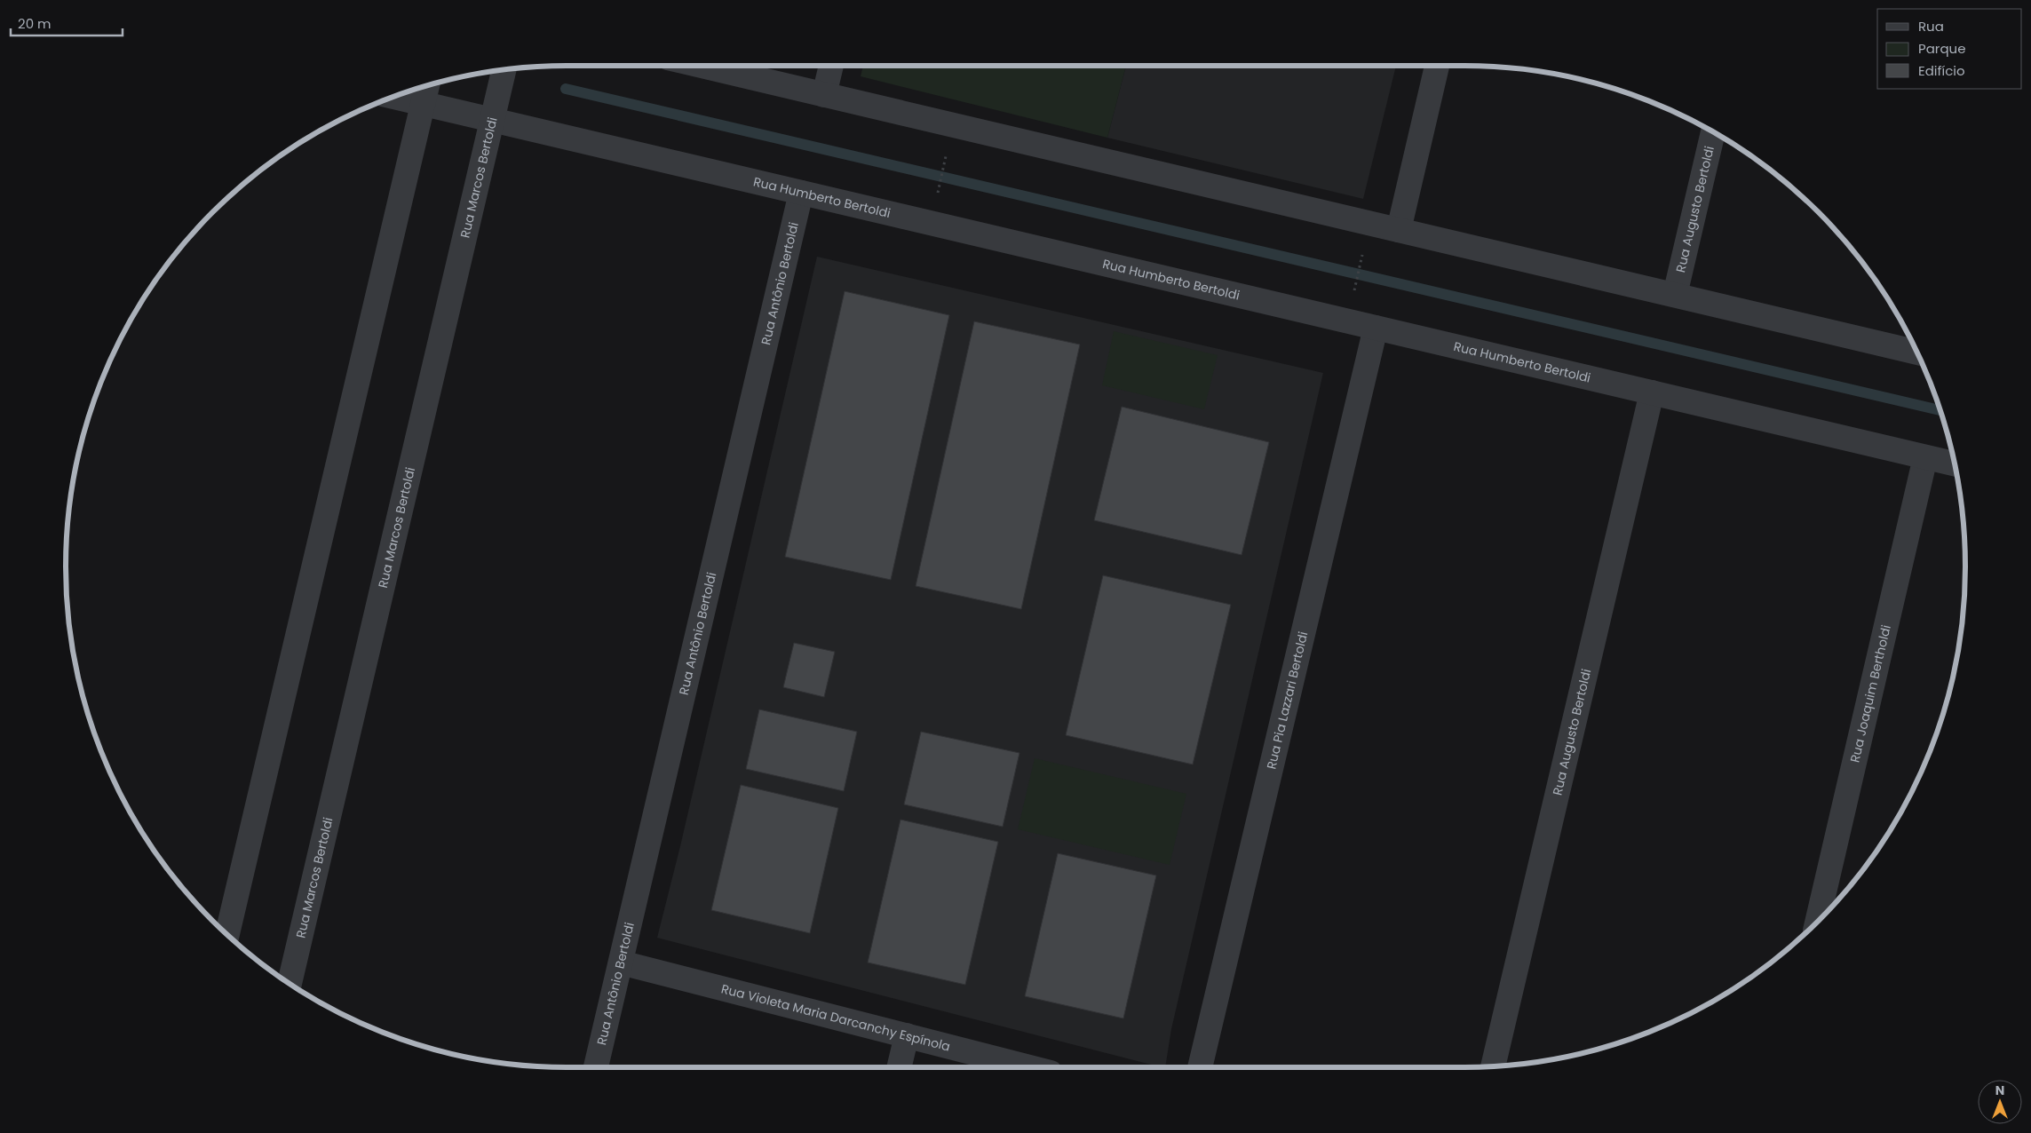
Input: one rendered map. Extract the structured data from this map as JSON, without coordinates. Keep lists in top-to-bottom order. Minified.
{"streets":{"street":["Rua Marcos Bertoldi","Rua Humberto Bertoldi","Rua Augusto Bertoldi","Rua Antônio Bertoldi","Rua Joaquim Bertholdi","Rua Pia Lazzari Bertoldi","Rua Violeta Maria Darcanchy Espínola"]},"crossings":[["Rua Marcos Bertoldi","Rua Humberto Bertoldi"],["Rua Humberto Bertoldi","Rua Augusto Bertoldi"],["Rua Humberto Bertoldi","Rua Antônio Bertoldi"],["Rua Humberto Bertoldi","Rua Joaquim Bertholdi"],["Rua Humberto Bertoldi","Rua Pia Lazzari Bertoldi"],["Rua Antônio Bertoldi","Rua Violeta Maria Darcanchy Espínola"]],"legend":["Rua","Parque","Edifício"],"scale_bar":"20 m","north":"top"}
